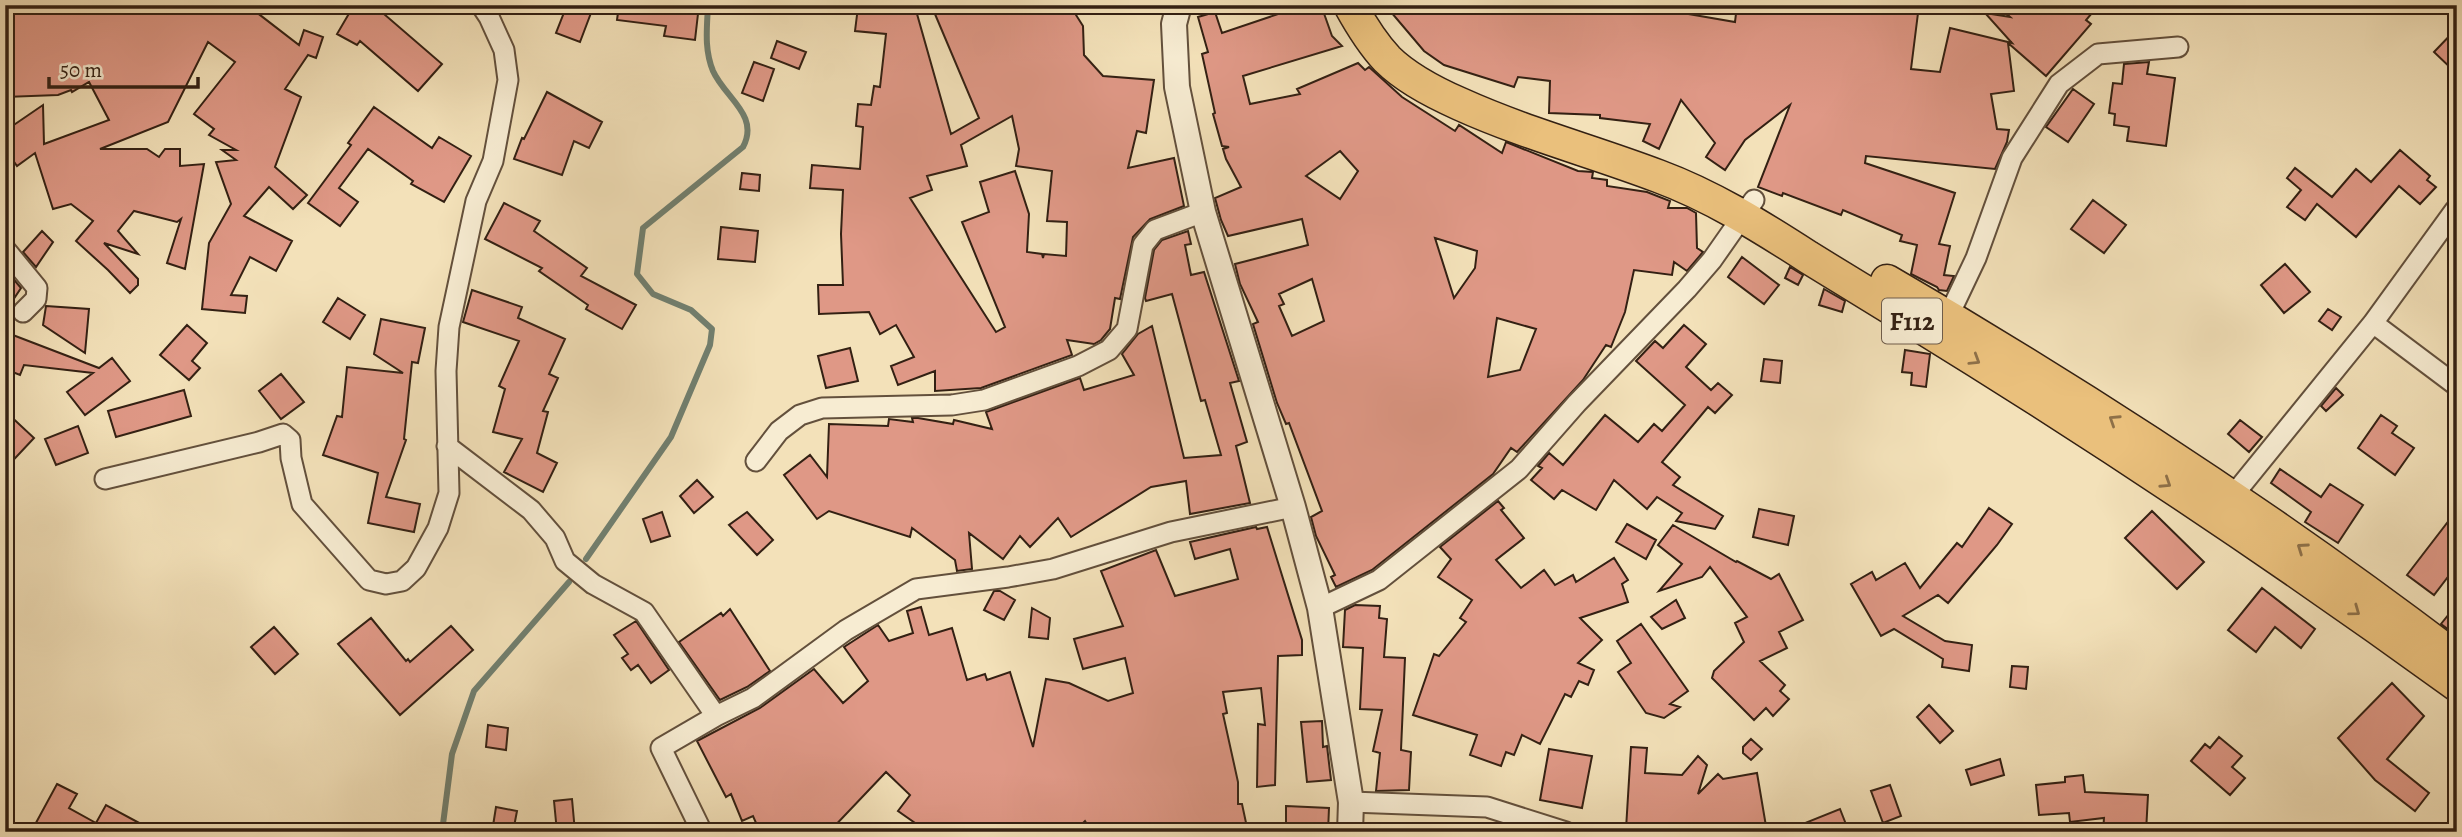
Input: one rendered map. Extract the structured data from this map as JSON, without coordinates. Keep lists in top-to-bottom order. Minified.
{"streets":{"main road":["F112"]},"scale_bar":"50 m"}
